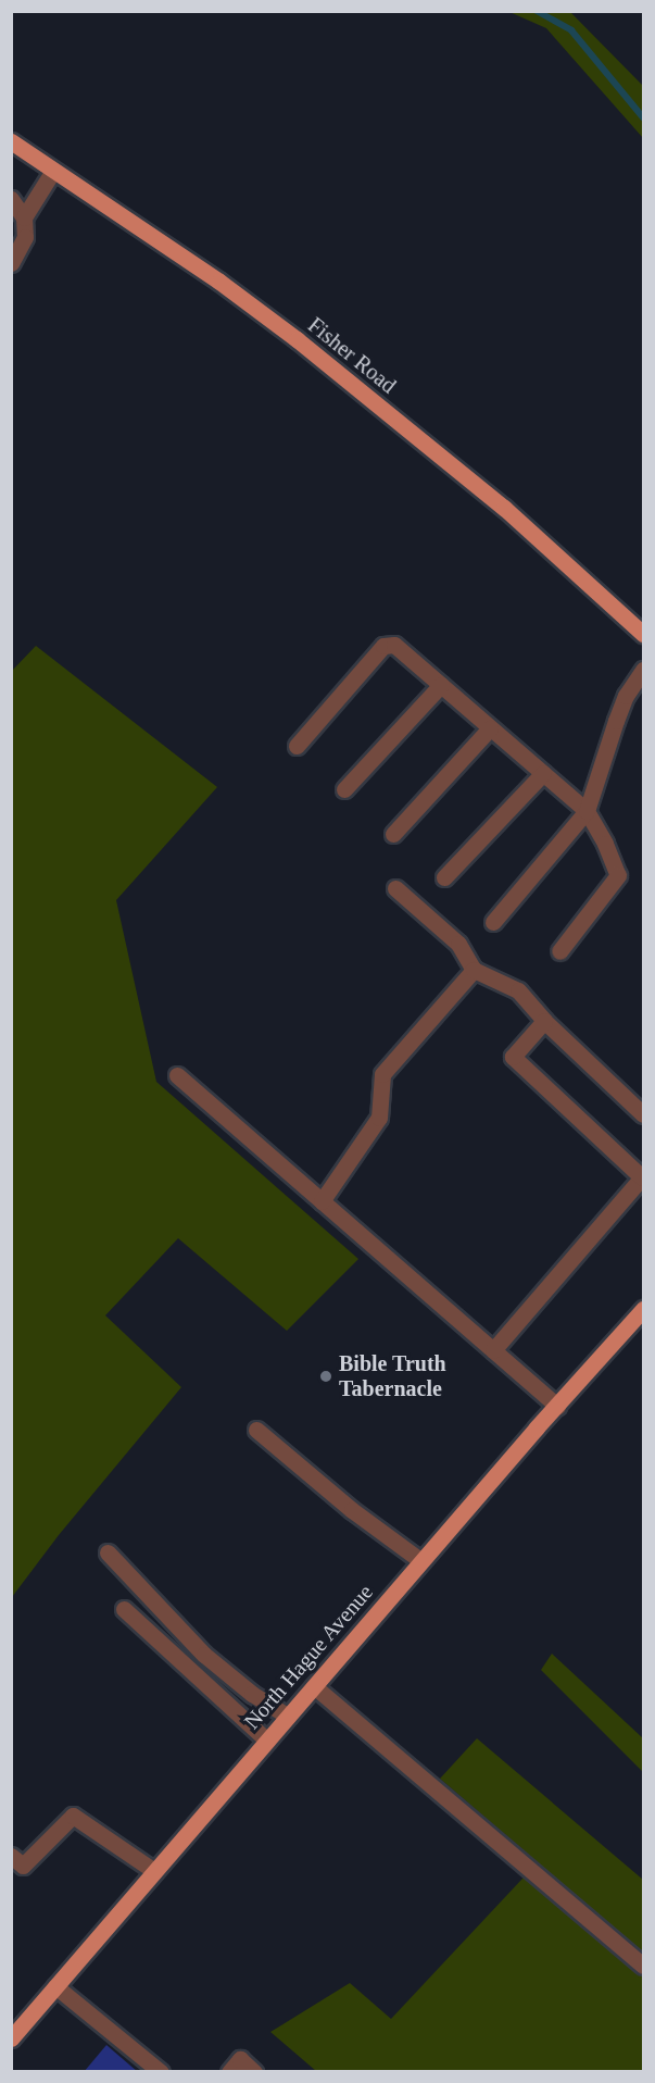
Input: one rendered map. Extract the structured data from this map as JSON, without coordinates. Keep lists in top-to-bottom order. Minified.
{"streets":{"main road":["Fisher Road","North Hague Avenue"]},"places":["Bible Truth Tabernacle"]}
